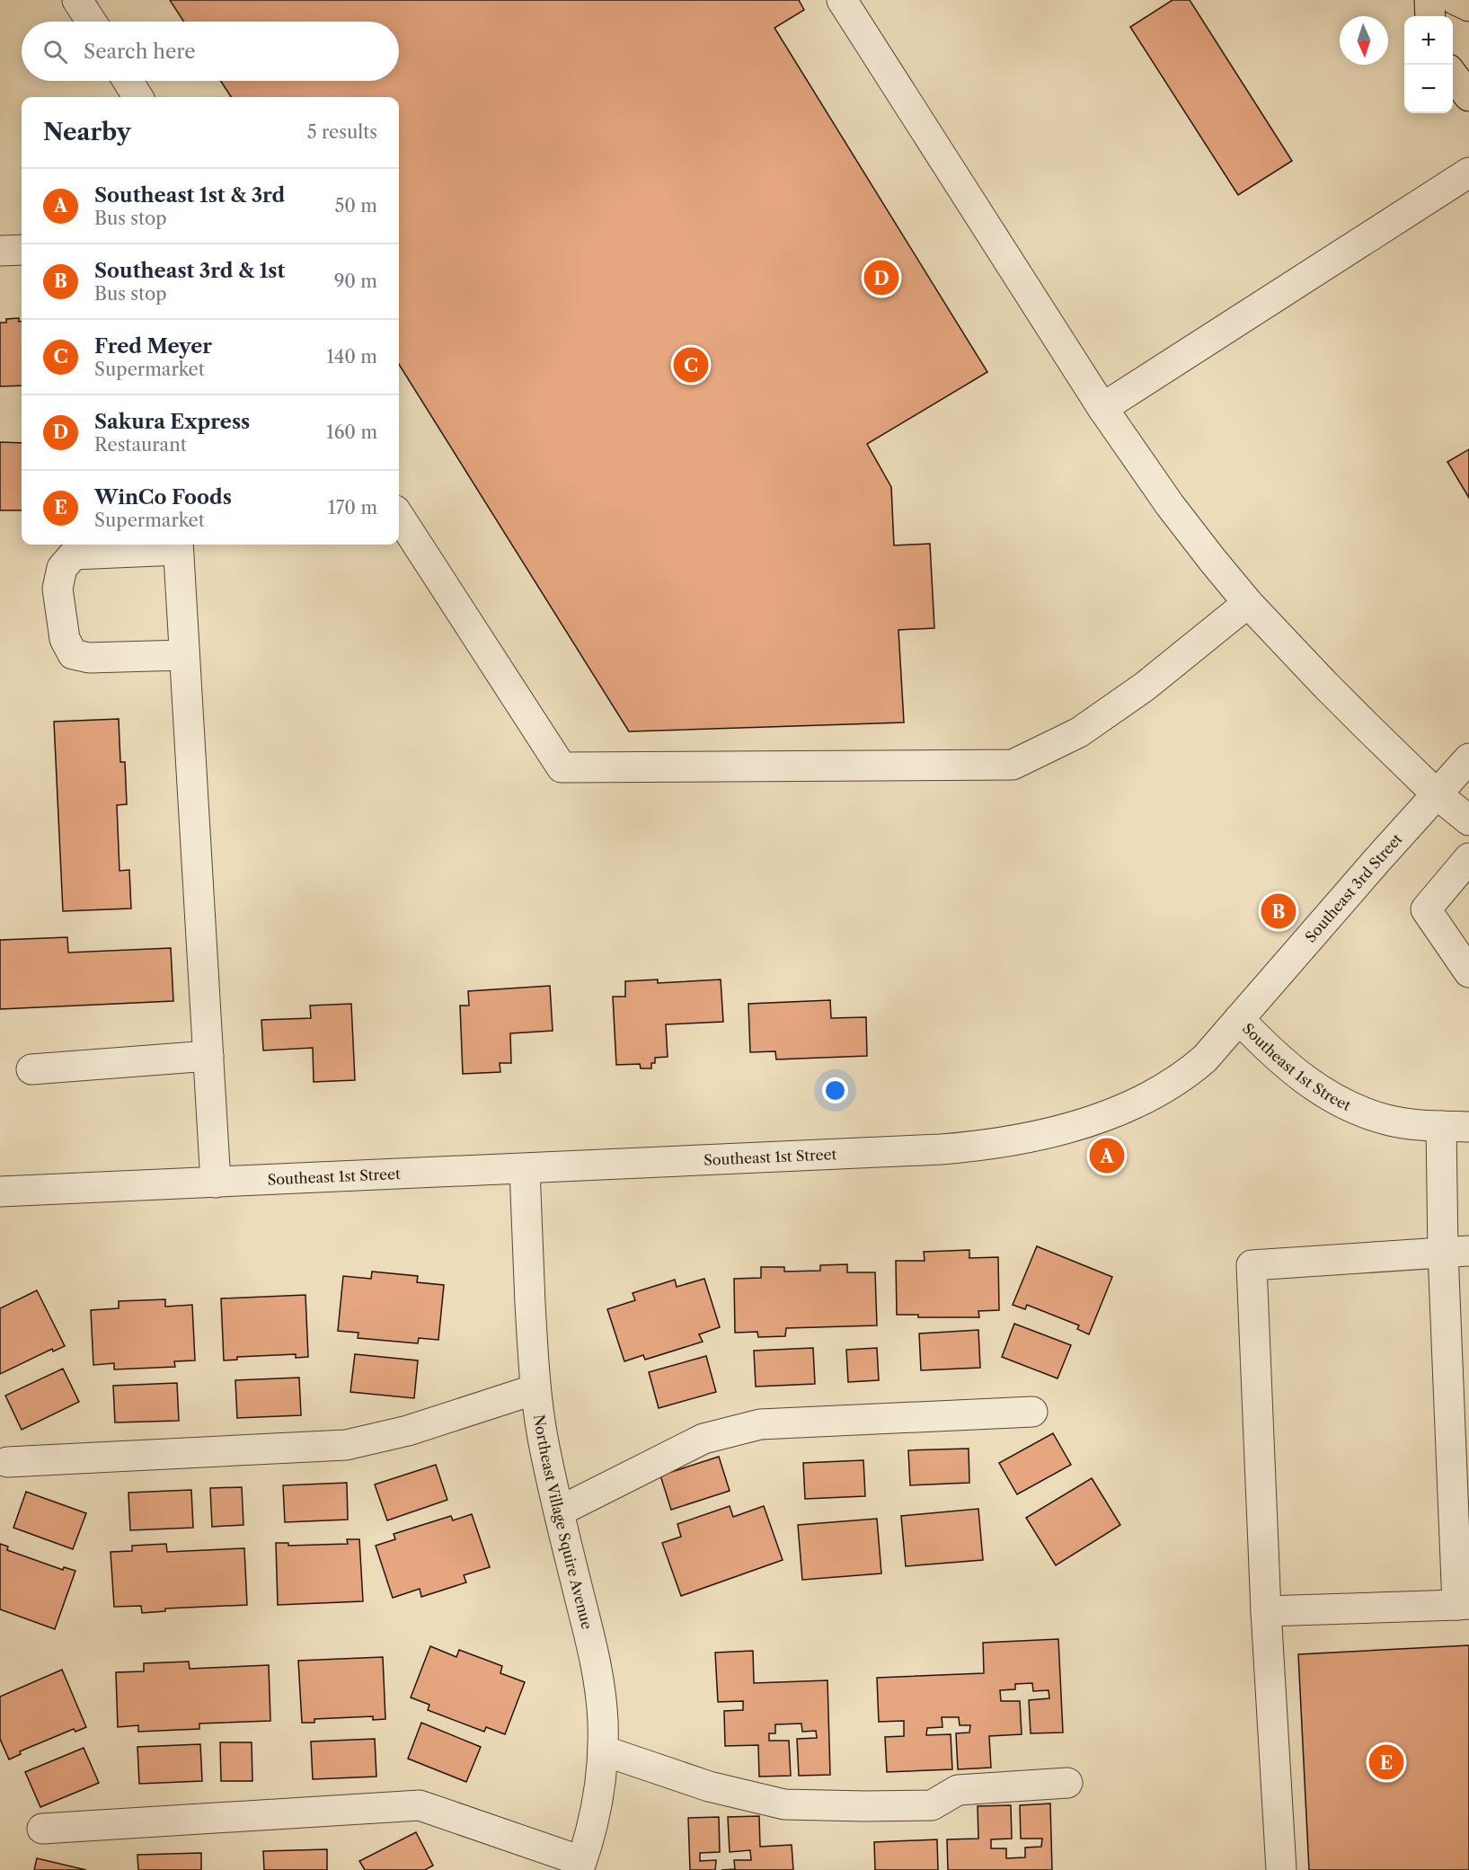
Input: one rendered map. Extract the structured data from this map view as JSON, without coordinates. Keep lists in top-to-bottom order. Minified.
{"streets":{"street":["Southeast 3rd Street","Southeast 1st Street","Northeast Village Squire Avenue"]},"crossings":[["Southeast 3rd Street","Southeast 1st Street"],["Southeast 1st Street","Northeast Village Squire Avenue"]],"north":"bottom","page":{"map_buttons":["+","−"],"search":"Search here","heading":["Nearby","5 results"],"list":[{"mark":"A","name":"Southeast 1st & 3rd","note":"Bus stop","value":"50 m"},{"mark":"B","name":"Southeast 3rd & 1st","note":"Bus stop","value":"90 m"},{"mark":"C","name":"Fred Meyer","note":"Supermarket","value":"140 m"},{"mark":"D","name":"Sakura Express","note":"Restaurant","value":"160 m"},{"mark":"E","name":"WinCo Foods","note":"Supermarket","value":"170 m"}],"pins":["D","C","B","A","E"]}}
